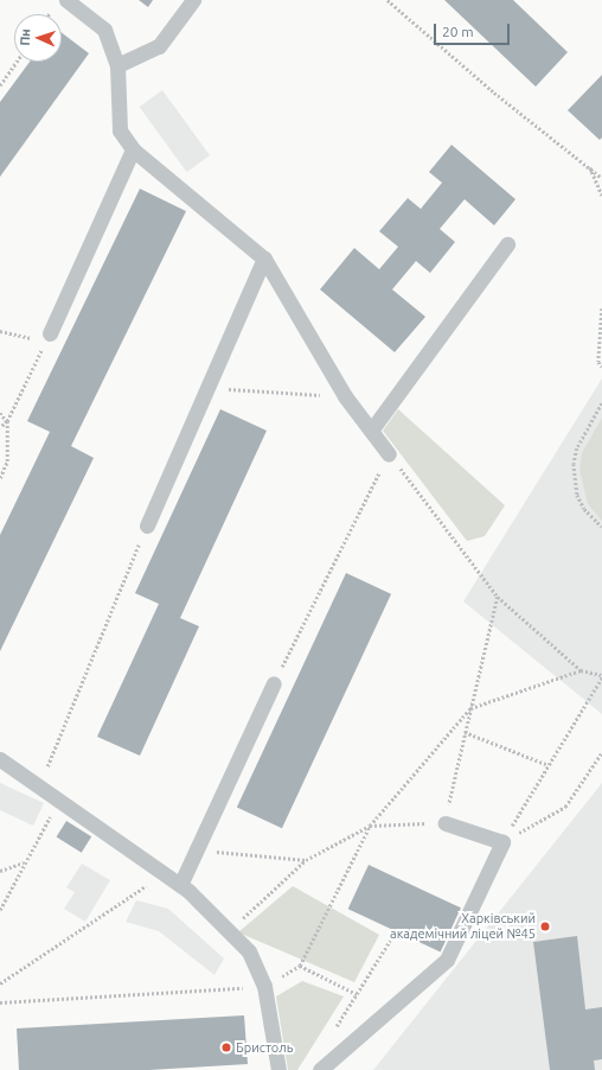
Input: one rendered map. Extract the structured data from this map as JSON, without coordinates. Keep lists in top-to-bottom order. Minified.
{"places":["Харківський академічний ліцей №45","Бристоль"],"scale_bar":"20 m","north":"left"}
